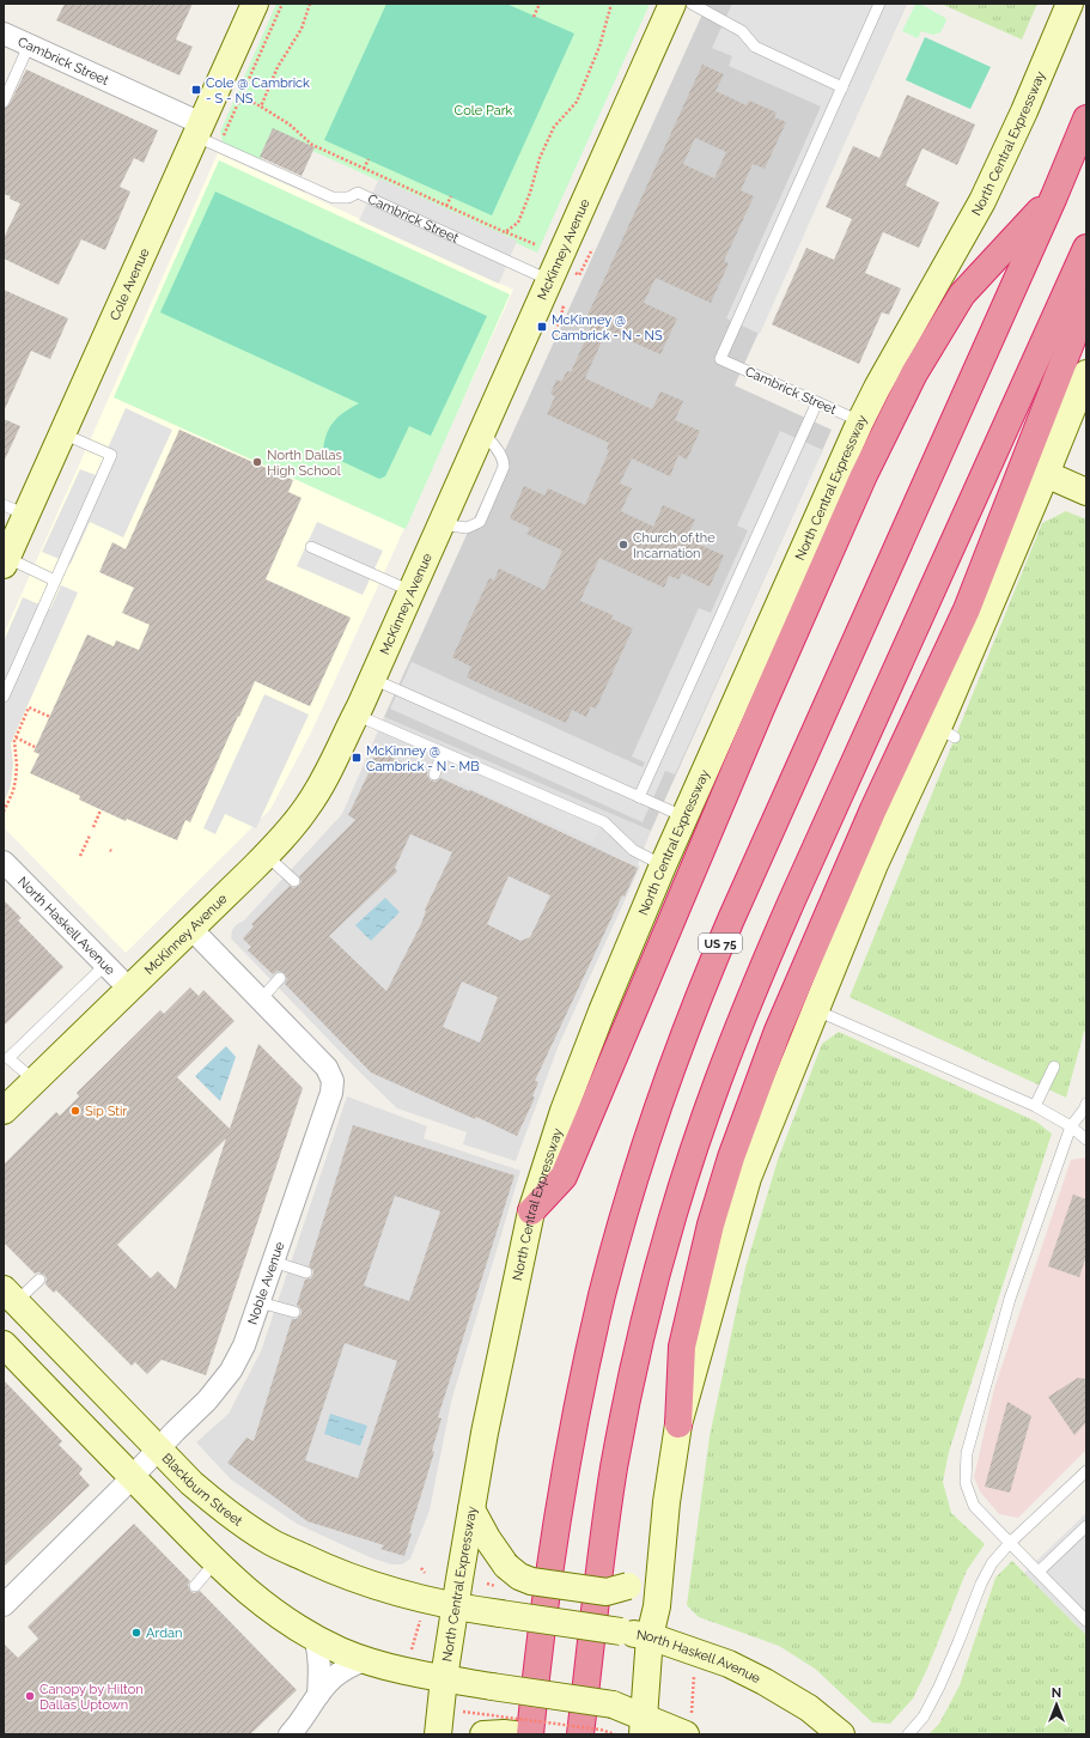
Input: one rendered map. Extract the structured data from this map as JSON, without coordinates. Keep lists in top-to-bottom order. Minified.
{"streets":{"highway":["US 75"],"street":["Cambrick Street","North Central Expressway","McKinney Avenue","Cole Avenue","North Haskell Avenue","Noble Avenue","Blackburn Street"]},"crossings":[["Cambrick Street","North Central Expressway"],["Cambrick Street","McKinney Avenue"],["Cambrick Street","Cole Avenue"],["North Central Expressway","North Haskell Avenue"],["North Central Expressway","Blackburn Street"],["McKinney Avenue","North Haskell Avenue"],["McKinney Avenue","Noble Avenue"],["North Haskell Avenue","Blackburn Street"],["Noble Avenue","Blackburn Street"]],"parks":["Cole Park"],"places":{"transit":["Cole @ Cambrick - S - NS","McKinney @ Cambrick - N - NS","McKinney @ Cambrick - N - MB"],"other":["North Dallas High School","Church of the Incarnation","Sip Stir","Ardan","Canopy by Hilton Dallas Uptown"]},"north":"top"}
